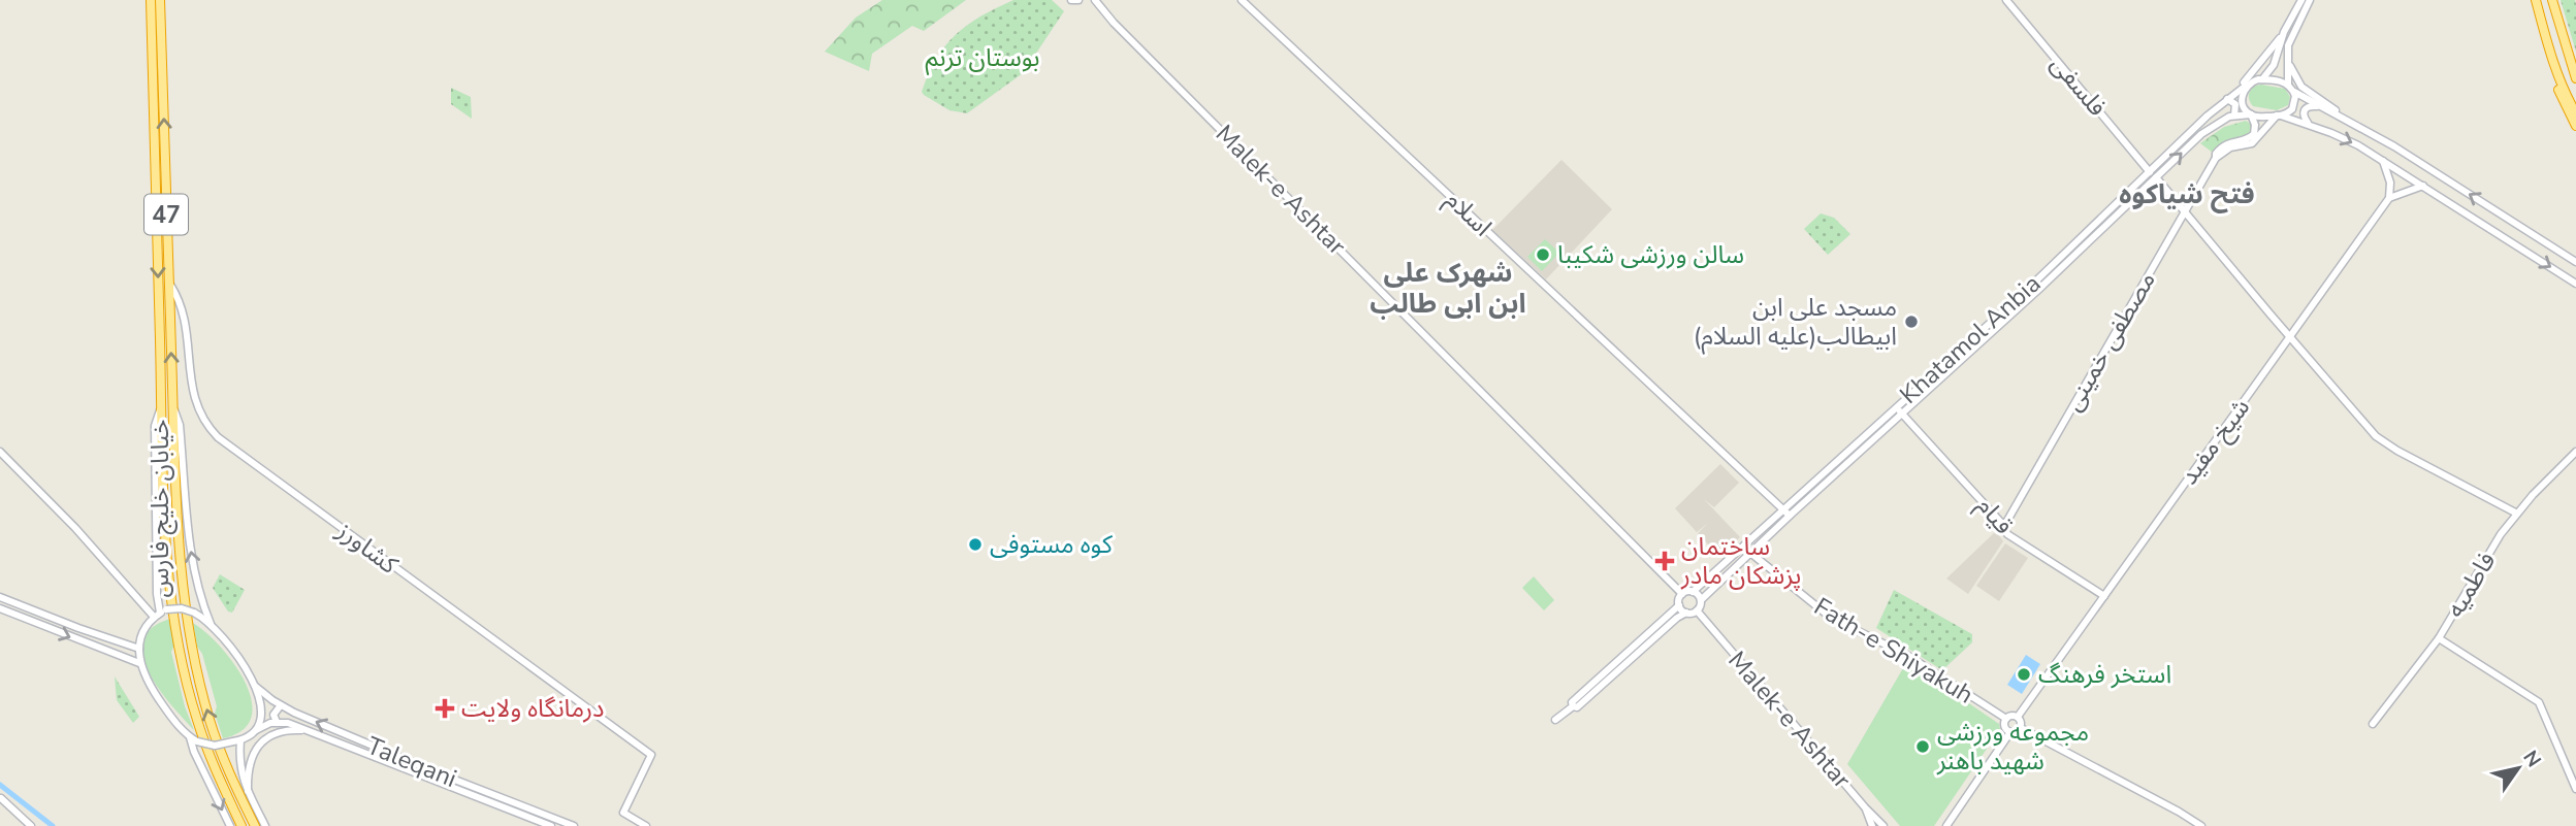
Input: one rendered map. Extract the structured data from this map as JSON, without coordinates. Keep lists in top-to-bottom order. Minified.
{"streets":{"highway":["47"],"street":["فلسفی","Malek-e Ashtar","اسلام","Khatamol Anbia","مصطفی خمینی","شیخ مفید","خیابان خلیج فارس","قیام","کشاورز","فاطمیه","Fath-e Shiyakuh","Taleqani"]},"crossings":[["فلسفی","Khatamol Anbia"],["Malek-e Ashtar","Khatamol Anbia"],["اسلام","Khatamol Anbia"],["47","خیابان خلیج فارس"],["47","کشاورز"],["Khatamol Anbia","مصطفی خمینی"],["Khatamol Anbia","قیام"],["Khatamol Anbia","Fath-e Shiyakuh"],["مصطفی خمینی","قیام"],["شیخ مفید","قیام"],["شیخ مفید","Fath-e Shiyakuh"],["خیابان خلیج فارس","Taleqani"]],"districts":["فتح شیاکوه","شهرک علی ابن ابی طالب"],"parks":["بوستان ترنم"],"places":{"other":["سالن ورزشی شکیبا","مسجد علی ابن ابیطالب(علیه السلام)","کوه مستوفی","استخر فرهنگ","مجموعه ورزشی شهید باهنر"],"health":["ساختمان پزشکان مادر","درمانگاه ولایت"]},"north":"top right"}
